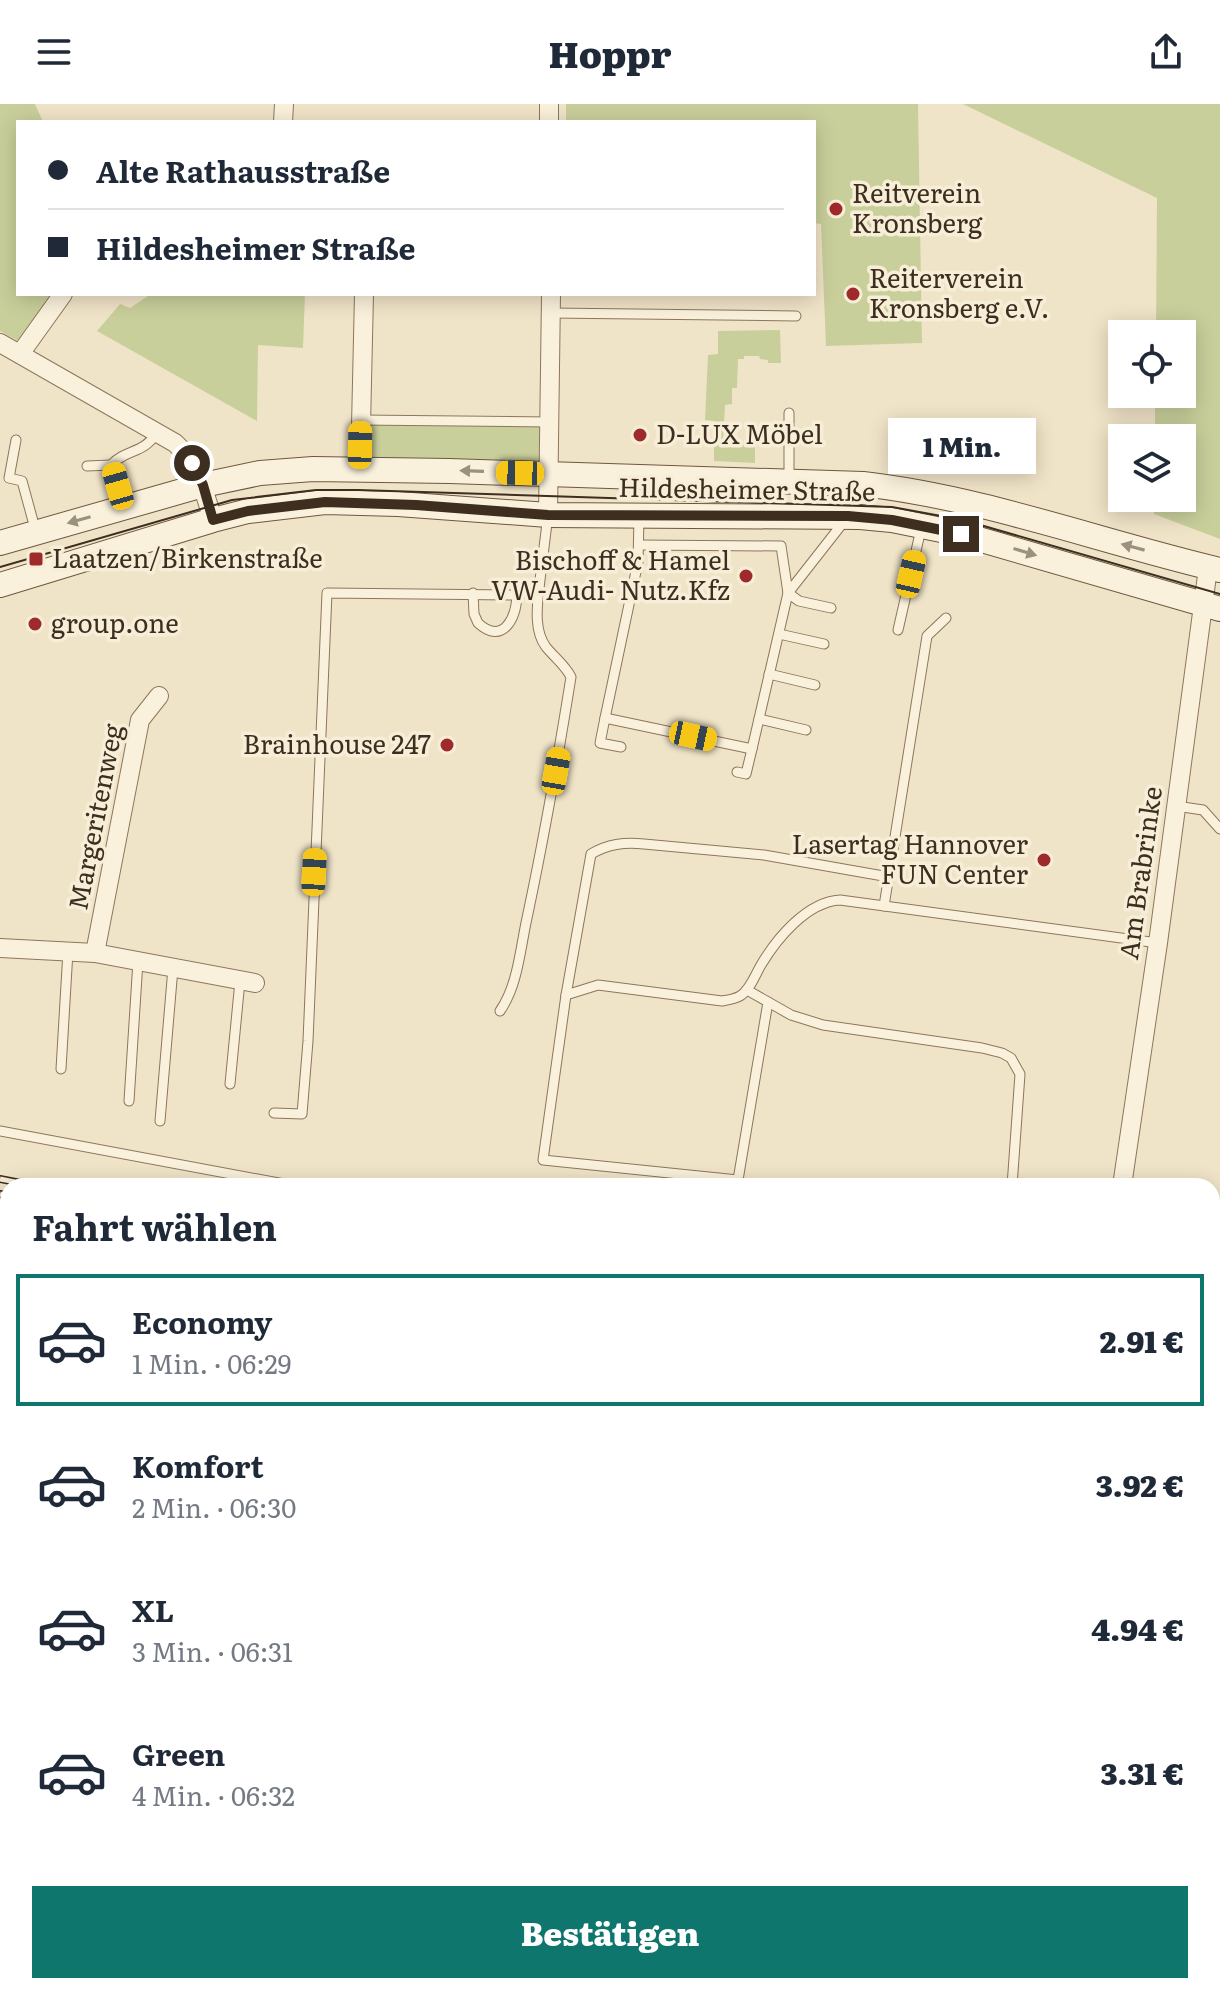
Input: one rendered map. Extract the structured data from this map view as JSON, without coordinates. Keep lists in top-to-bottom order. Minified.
{"streets":{"main road":["Hildesheimer Straße"],"street":["Margeritenweg","Am Brabrinke"]},"crossings":[["Hildesheimer Straße","Am Brabrinke"]],"places":{"other":["Reitverein Kronsberg","Reiterverein Kronsberg e.V.","D-LUX Möbel","Bischoff & Hamel VW-Audi- Nutz.Kfz","group.one","Brainhouse 247","Lasertag Hannover FUN Center"],"transit":["Laatzen/Birkenstraße"]},"page":{"header":"Hoppr","banner":["Alte Rathausstraße","Hildesheimer Straße"],"bubble":"1 Min.","heading":"Fahrt wählen","list":[{"name":"Economy","note":"1 Min. · 06:29","value":"2.91 €"},{"name":"Komfort","note":"2 Min. · 06:30","value":"3.92 €"},{"name":"XL","note":"3 Min. · 06:31","value":"4.94 €"},{"name":"Green","note":"4 Min. · 06:32","value":"3.31 €"}],"buttons":"Bestätigen"}}
